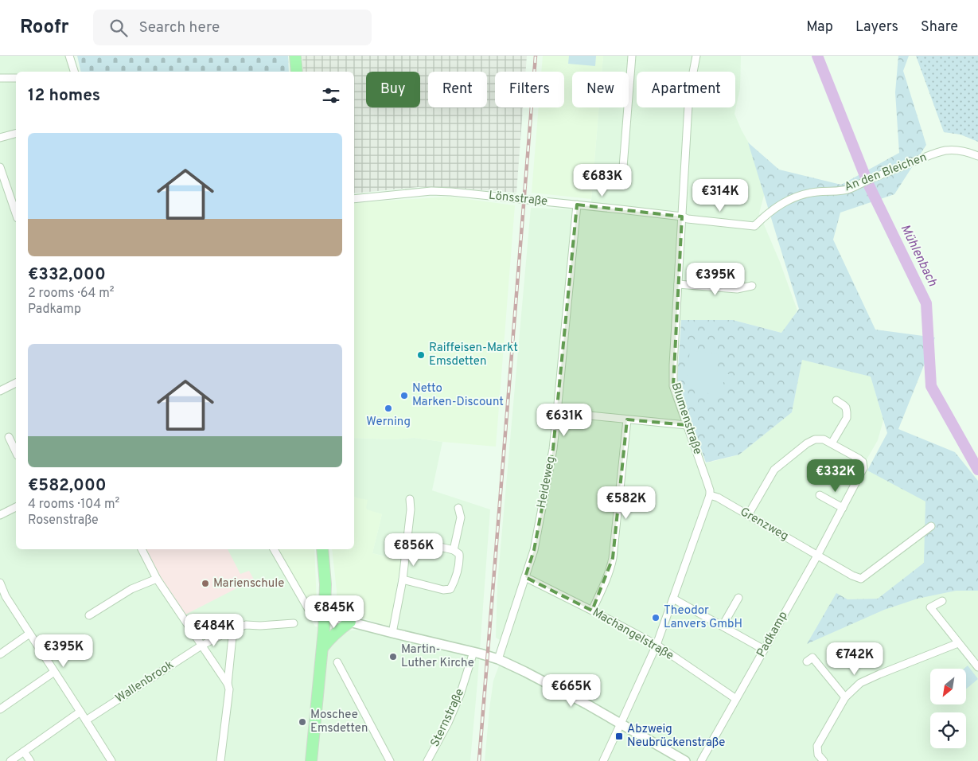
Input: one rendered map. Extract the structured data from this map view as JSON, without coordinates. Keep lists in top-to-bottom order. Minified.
{"streets":{"street":["An den Bleichen","Lönsstraße","Blumenstraße","Heideweg","Grenzweg","Machangelstraße","Padkamp","Wallenbrook","Sternstraße"]},"crossings":[["An den Bleichen","Lönsstraße"],["Lönsstraße","Blumenstraße"],["Lönsstraße","Heideweg"],["Blumenstraße","Grenzweg"],["Heideweg","Machangelstraße"],["Grenzweg","Padkamp"],["Machangelstraße","Padkamp"]],"water":["Mühlenbach"],"places":{"other":["Raiffeisen-Markt Emsdetten","Netto Marken-Discount","Werning","Marienschule","Theodor Lanvers GmbH","Martin- Luther Kirche","Moschee Emsdetten"],"transit":["Abzweig Neubrückenstraße"]},"north":"bottom left","page":{"header":"Roofr","search":"Search here","nav":["Map","Layers","Share"],"chip":["Buy","Rent","Filters","New","Apartment"],"heading":"12 homes","list":[{"name":"€332,000","note":"2 rooms · 64 m² · Padkamp"},{"name":"€582,000","note":"4 rooms · 104 m² · Rosenstraße"}],"price":["€683K","€314K","€395K","€631K","€332K","€582K","€856K","€845K","€484K","€395K","€742K","€665K"]}}
